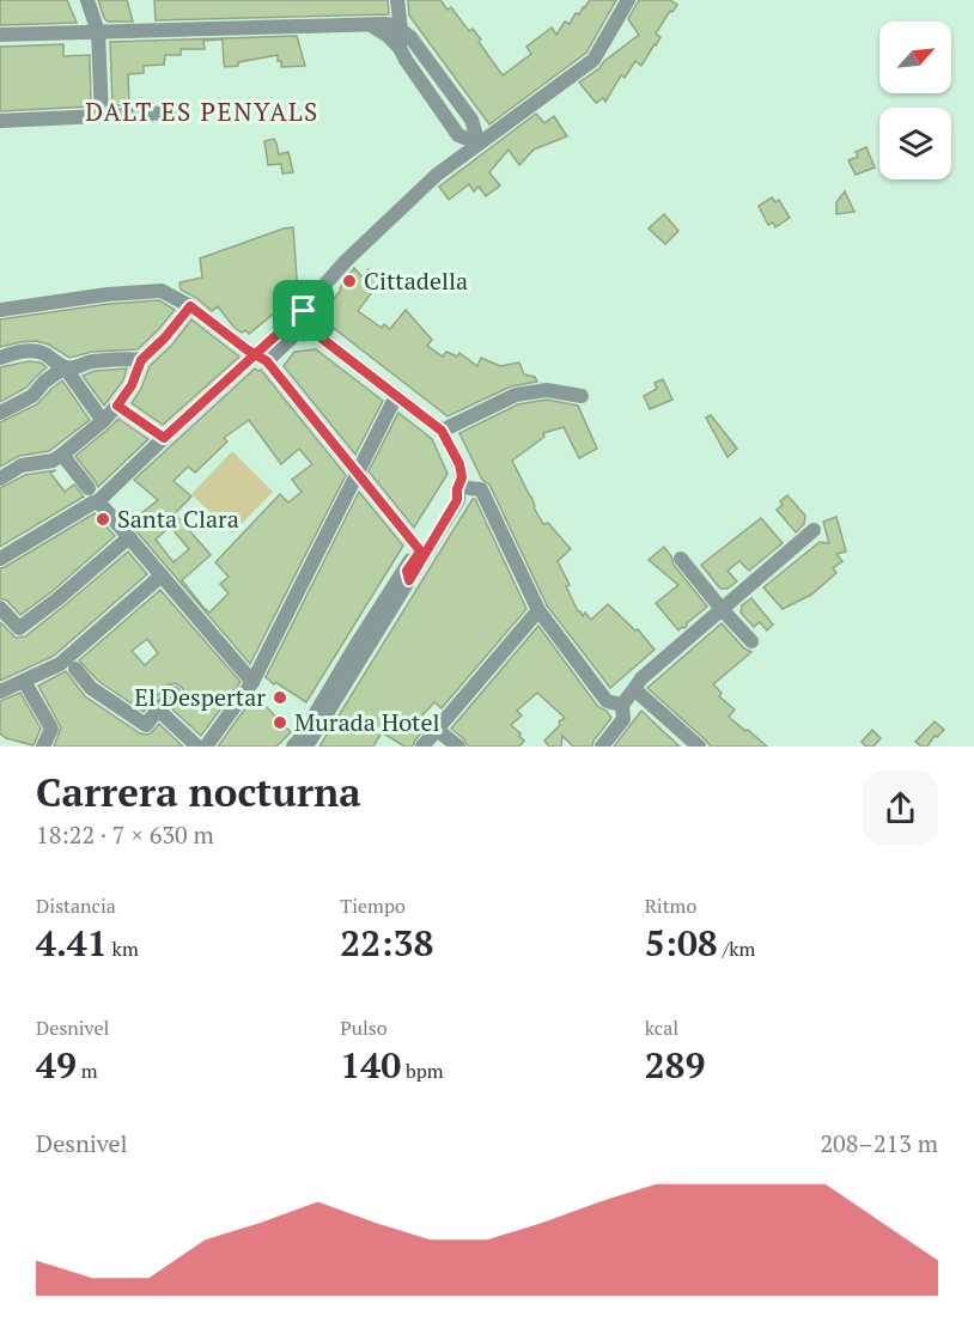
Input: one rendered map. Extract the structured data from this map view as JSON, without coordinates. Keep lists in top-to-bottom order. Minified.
{"districts":["DALT ES PENYALS"],"places":["Cittadella","Santa Clara","El Despertar","Murada Hotel"],"north":"top right","page":{"heading":["Carrera nocturna","18:22 · 7 × 630 m"],"stats":[["Distancia","4.41 km"],["Tiempo","22:38"],["Ritmo","5:08 /km"],["Desnivel","49 m"],["Pulso","140 bpm"],["kcal","289"]],"chart":["Desnivel","208–213 m"]}}
